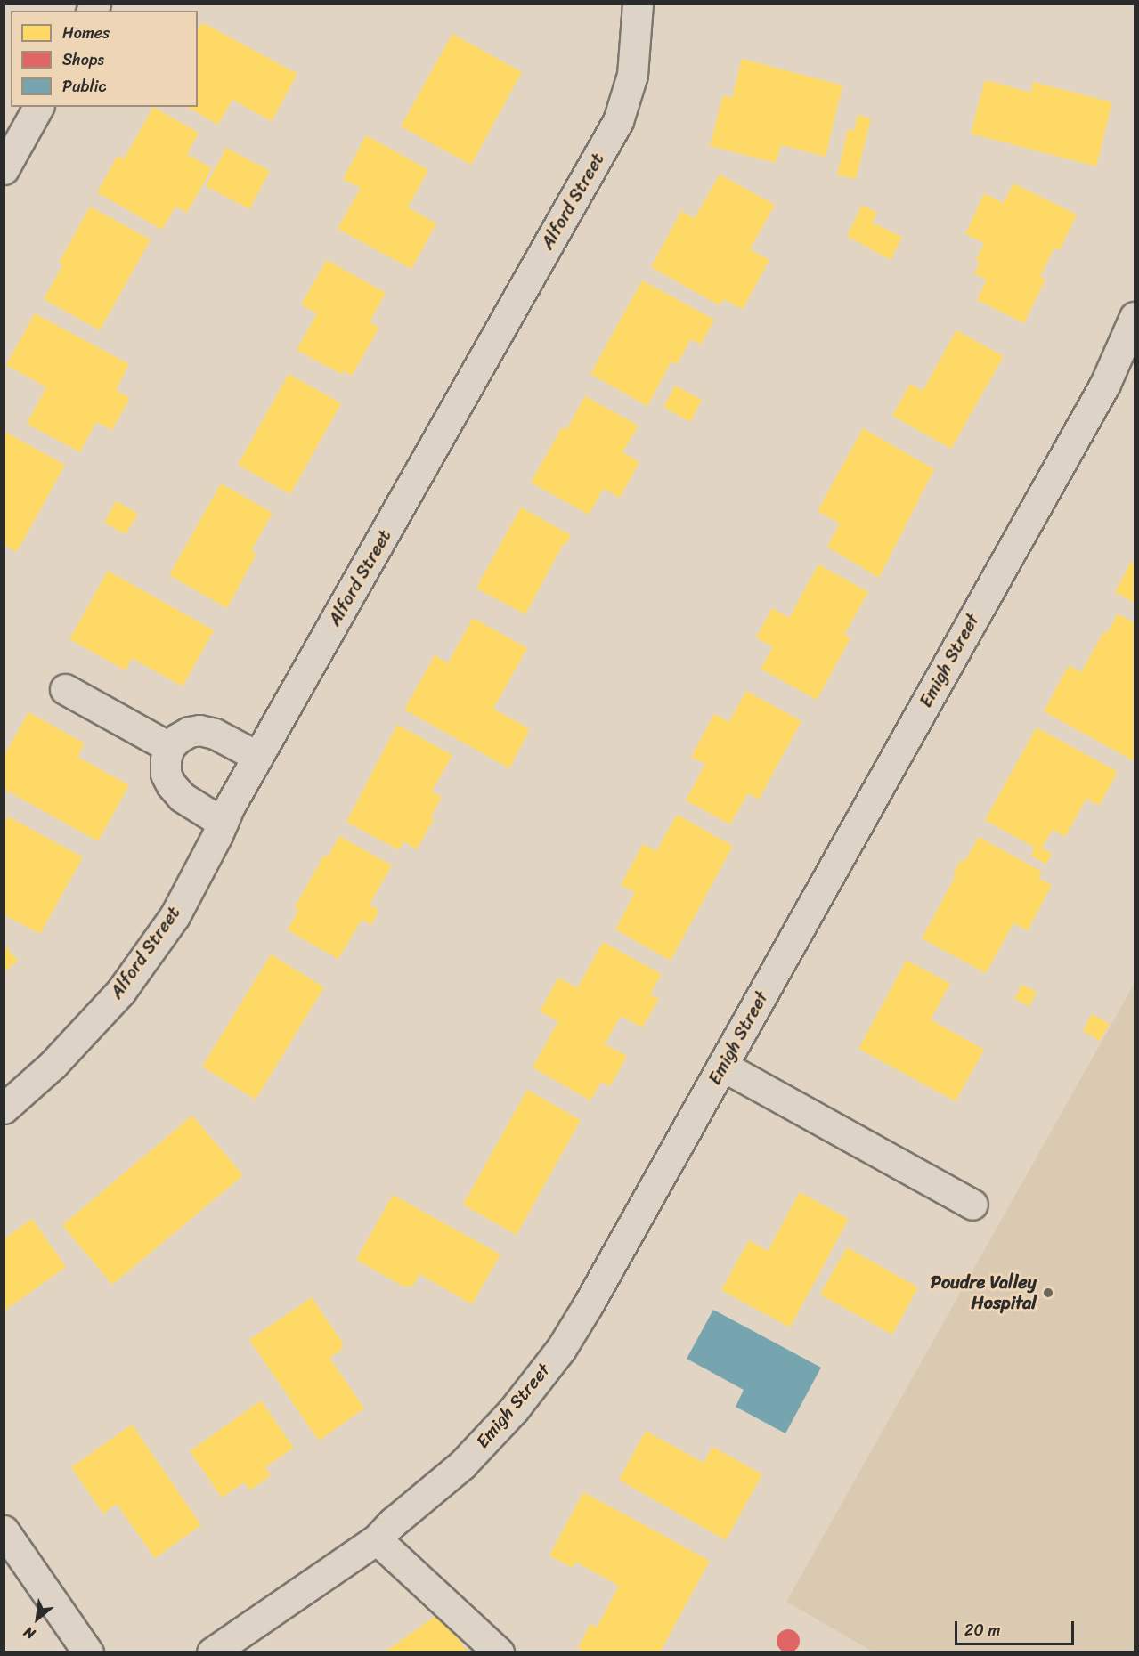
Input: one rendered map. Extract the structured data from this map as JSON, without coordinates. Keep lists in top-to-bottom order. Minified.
{"streets":{"street":["Alford Street","Emigh Street"]},"places":["Poudre Valley Hospital"],"legend":["Homes","Shops","Public"],"scale_bar":"20 m","north":"bottom left"}
